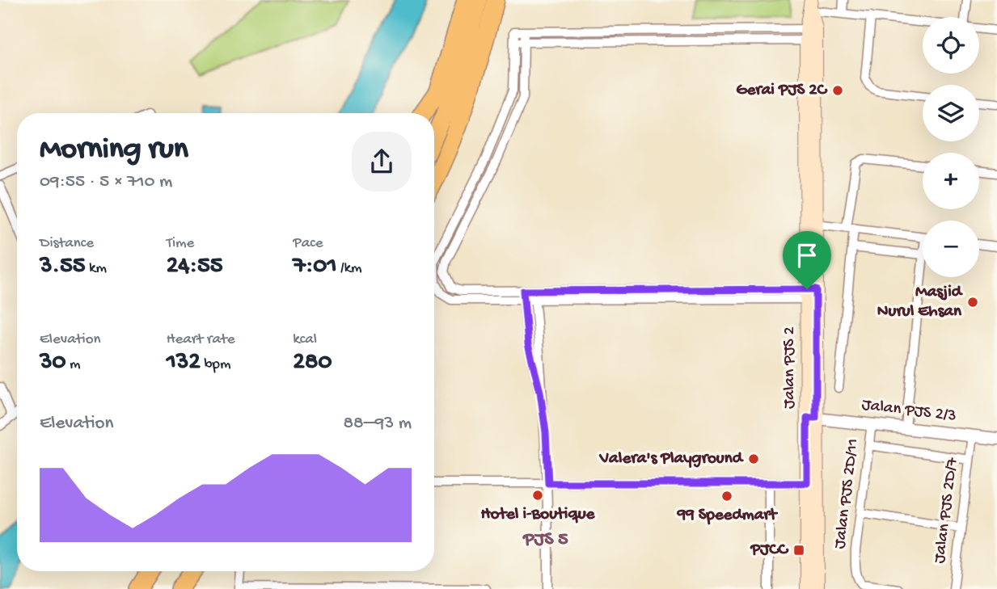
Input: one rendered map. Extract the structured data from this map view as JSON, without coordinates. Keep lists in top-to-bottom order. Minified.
{"streets":{"main road":["Jalan PJS 2"],"street":["Jalan PJS 2/3","Jalan PJS 2D/11","Jalan PJS 2D/7"]},"crossings":[["Jalan PJS 2","Jalan PJS 2/3"],["Jalan PJS 2/3","Jalan PJS 2D/11"],["Jalan PJS 2/3","Jalan PJS 2D/7"]],"districts":["PJS 5"],"places":{"other":["Gerai PJS 2C","Masjid Nurul Ehsan","Valera's Playground","Hotel i-Boutique","99 Speedmart"],"transit":["PJCC"]},"page":{"map_buttons":["+","−"],"heading":["Morning run","09:55 · 5 × 710 m"],"stats":[["Distance","3.55 km"],["Time","24:55"],["Pace","7:01 /km"],["Elevation","30 m"],["Heart rate","132 bpm"],["kcal","280"]],"chart":["Elevation","88–93 m"]}}
